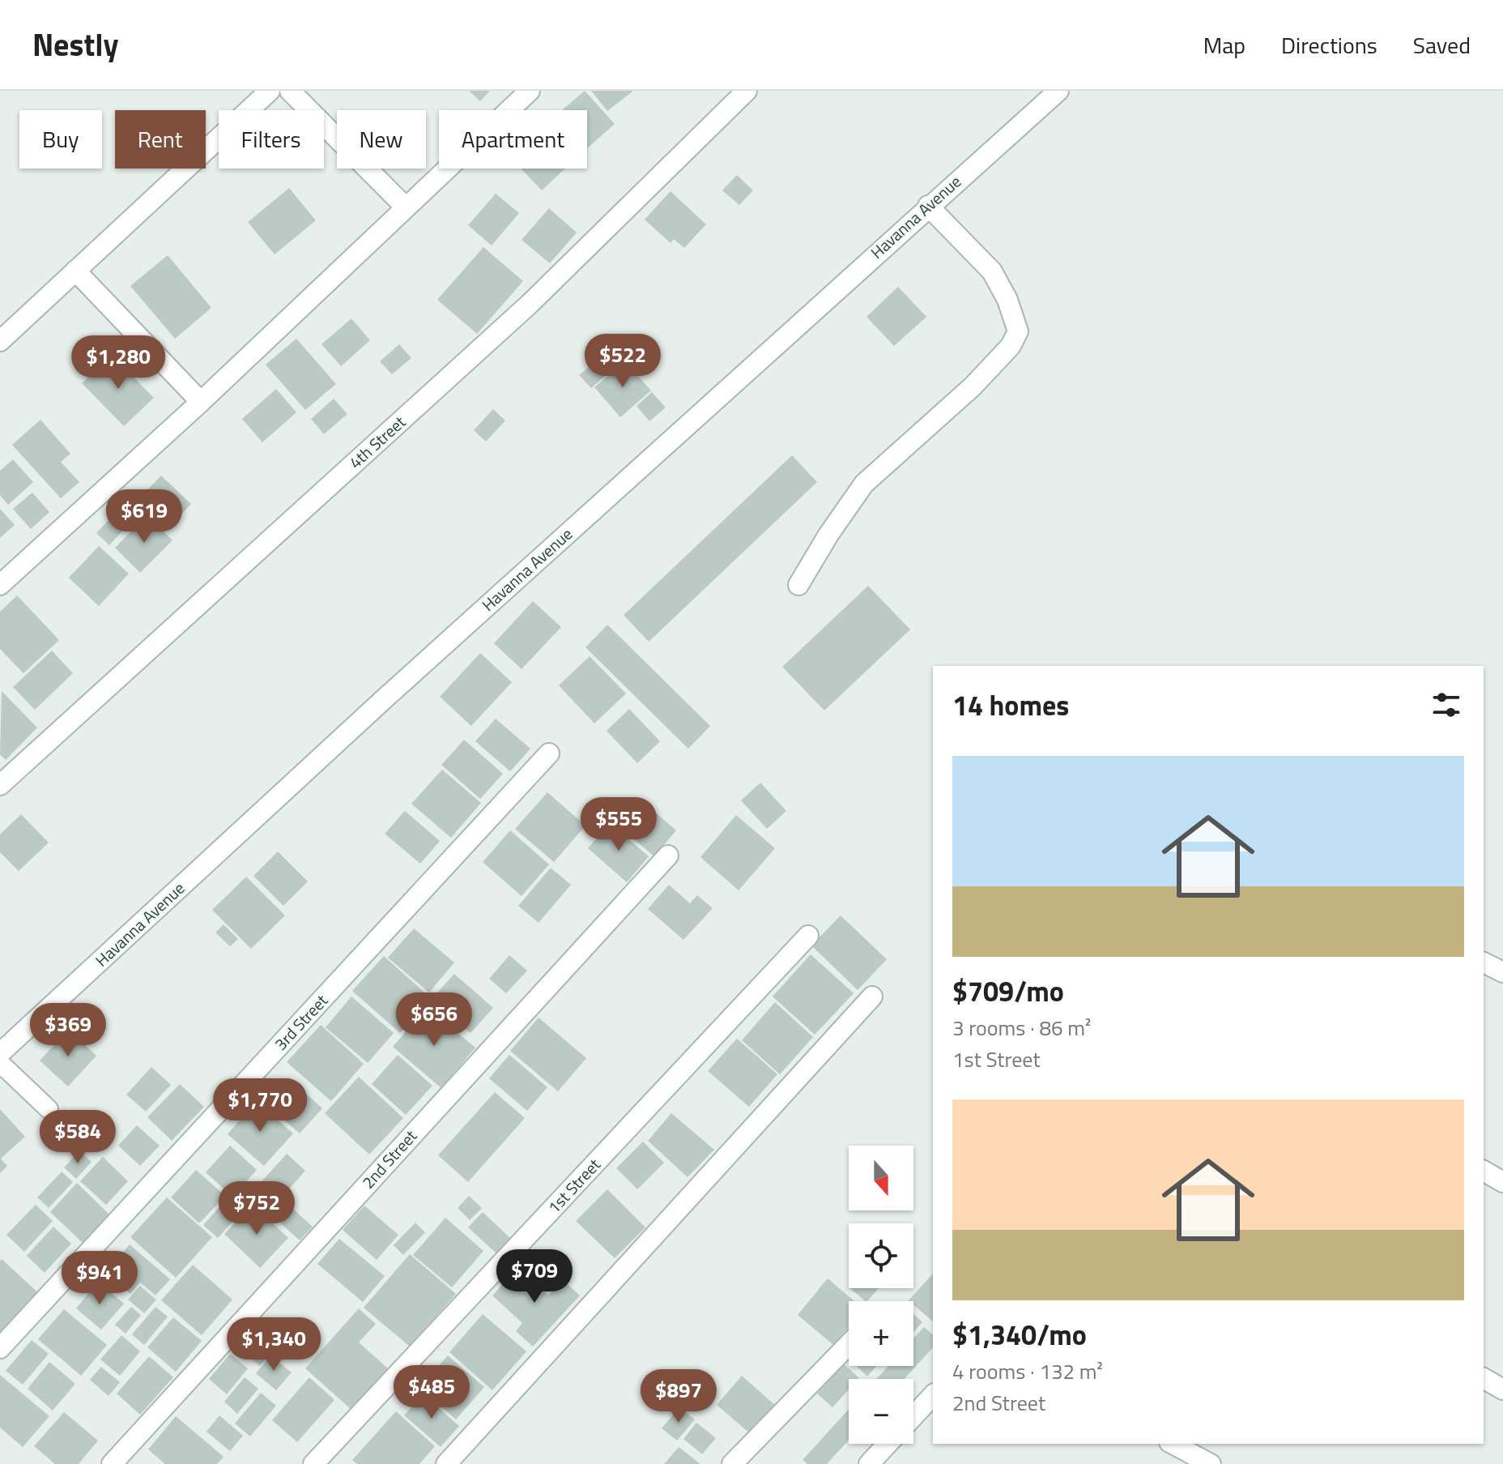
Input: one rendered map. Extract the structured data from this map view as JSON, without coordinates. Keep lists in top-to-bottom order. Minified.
{"streets":{"street":["Havanna Avenue","4th Street","3rd Street","2nd Street","1st Street"]},"north":"bottom","page":{"header":"Nestly","nav":["Map","Directions","Saved"],"chip":["Buy","Rent","Filters","New","Apartment"],"price":["$522","$1,280","$619","$555","$656","$369","$1,770","$584","$752","$709","$941","$1,340","$485","$897"],"heading":"14 homes","list":[{"name":"$709/mo","note":"3 rooms · 86 m² · 1st Street"},{"name":"$1,340/mo","note":"4 rooms · 132 m² · 2nd Street"}],"map_buttons":["+","−"]}}
